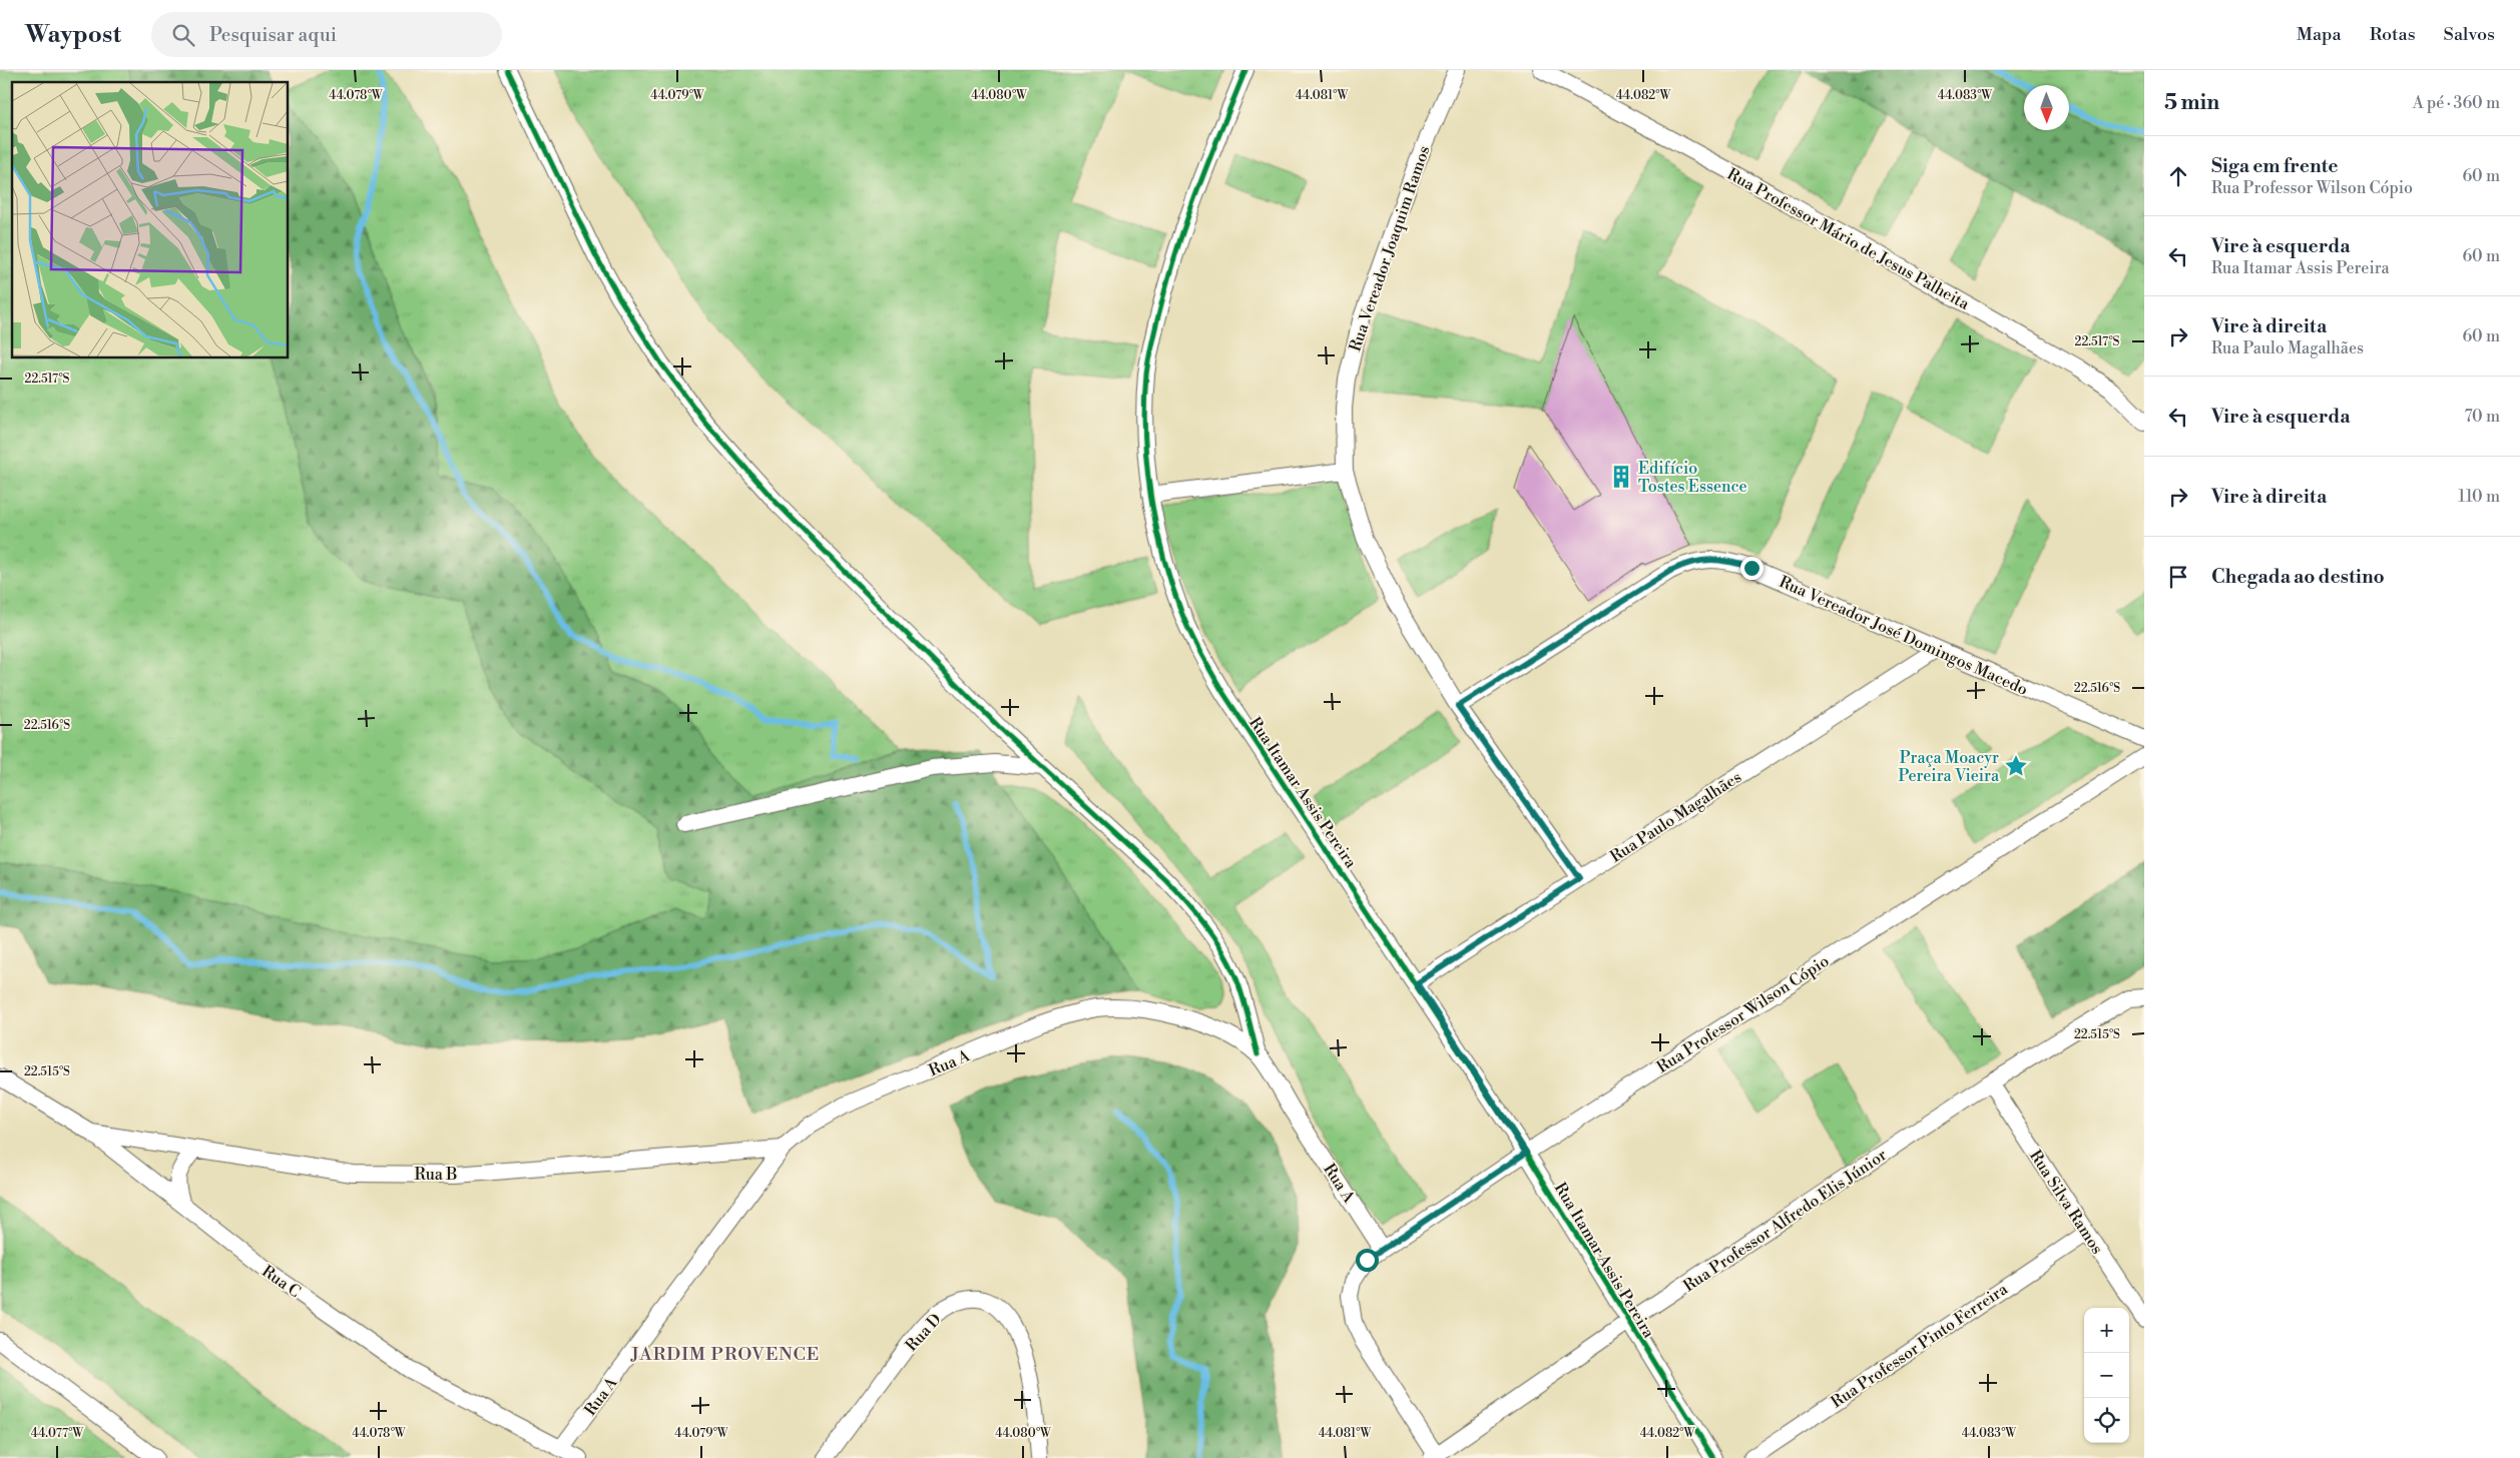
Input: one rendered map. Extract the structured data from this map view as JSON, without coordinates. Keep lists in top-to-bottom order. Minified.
{"streets":{"street":["Rua Professor Mário de Jesus Palheita","Rua Vereador Joaquim Ramos","Rua Vereador José Domingos Macedo","Rua Itamar Assis Pereira","Rua Paulo Magalhães","Rua Professor Wilson Cópio","Rua A","Rua B","Rua Silva Ramos","Rua Professor Alfredo Elis Júnior","Rua C","Rua D","Rua Professor Pinto Ferreira"]},"crossings":[["Rua Vereador Joaquim Ramos","Rua Vereador José Domingos Macedo"],["Rua Vereador Joaquim Ramos","Rua Paulo Magalhães"],["Rua Vereador José Domingos Macedo","Rua Paulo Magalhães"],["Rua Itamar Assis Pereira","Rua Paulo Magalhães"],["Rua Itamar Assis Pereira","Rua Professor Wilson Cópio"],["Rua Itamar Assis Pereira","Rua Professor Alfredo Elis Júnior"],["Rua Professor Wilson Cópio","Rua A"],["Rua Professor Wilson Cópio","Rua Professor Alfredo Elis Júnior"],["Rua A","Rua B"],["Rua A","Rua C"],["Rua B","Rua C"],["Rua Silva Ramos","Rua Professor Alfredo Elis Júnior"],["Rua Silva Ramos","Rua Professor Pinto Ferreira"]],"districts":["JARDIM PROVENCE"],"places":{"building":["Edifício Tostes Essence"],"place":["Praça Moacyr Pereira Vieira"]},"north":"bottom","page":{"header":"Waypost","search":"Pesquisar aqui","nav":["Mapa","Rotas","Salvos"],"heading":["5 min","A pé · 360 m"],"list":[["Siga em frente","Rua Professor Wilson Cópio","60 m"],["Vire à esquerda","Rua Itamar Assis Pereira","60 m"],["Vire à direita","Rua Paulo Magalhães","60 m"],["Vire à esquerda","70 m"],["Vire à direita","110 m"],"Chegada ao destino"],"map_buttons":["+","−"]},"coordinates":["44.078°W","44.079°W","44.080°W","44.081°W","44.082°W","44.083°W","22.517°S","22.516°S","22.515°S","44.077°W"]}
